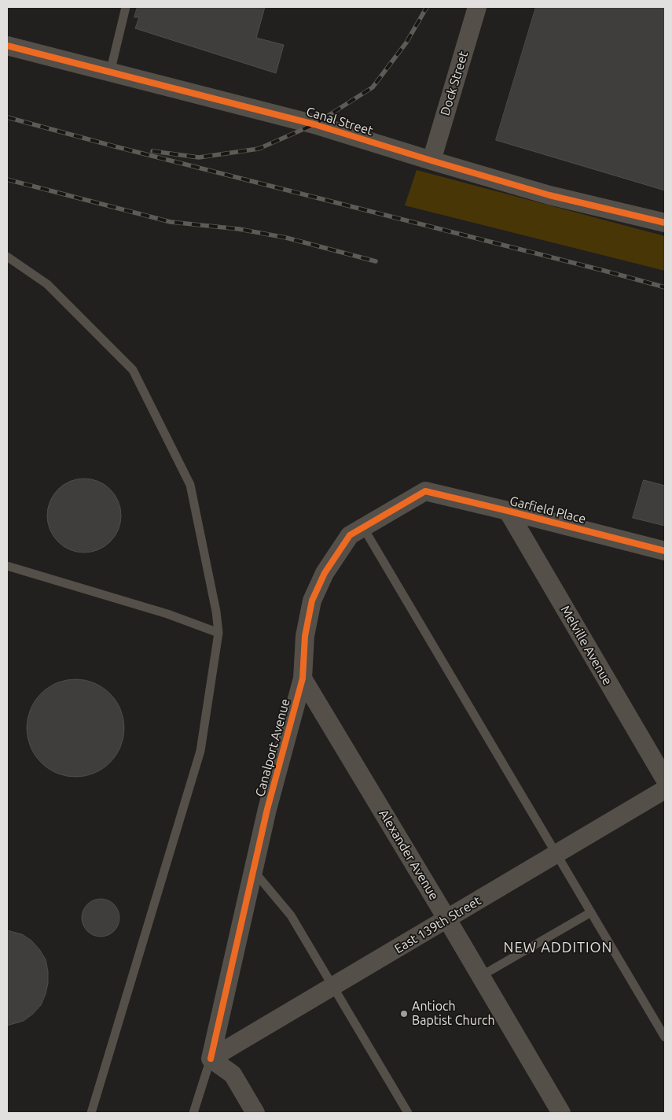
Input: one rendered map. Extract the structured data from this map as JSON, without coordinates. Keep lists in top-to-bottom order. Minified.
{"streets":{"street":["Dock Street","Canal Street","Garfield Place","Melville Avenue","Canalport Avenue","Alexander Avenue","East 139th Street"]},"crossings":[["Dock Street","Canal Street"],["Garfield Place","Melville Avenue"],["Garfield Place","Canalport Avenue"],["Canalport Avenue","Alexander Avenue"],["Canalport Avenue","East 139th Street"],["Alexander Avenue","East 139th Street"]],"districts":["NEW ADDITION"],"places":["Antioch Baptist Church"]}
